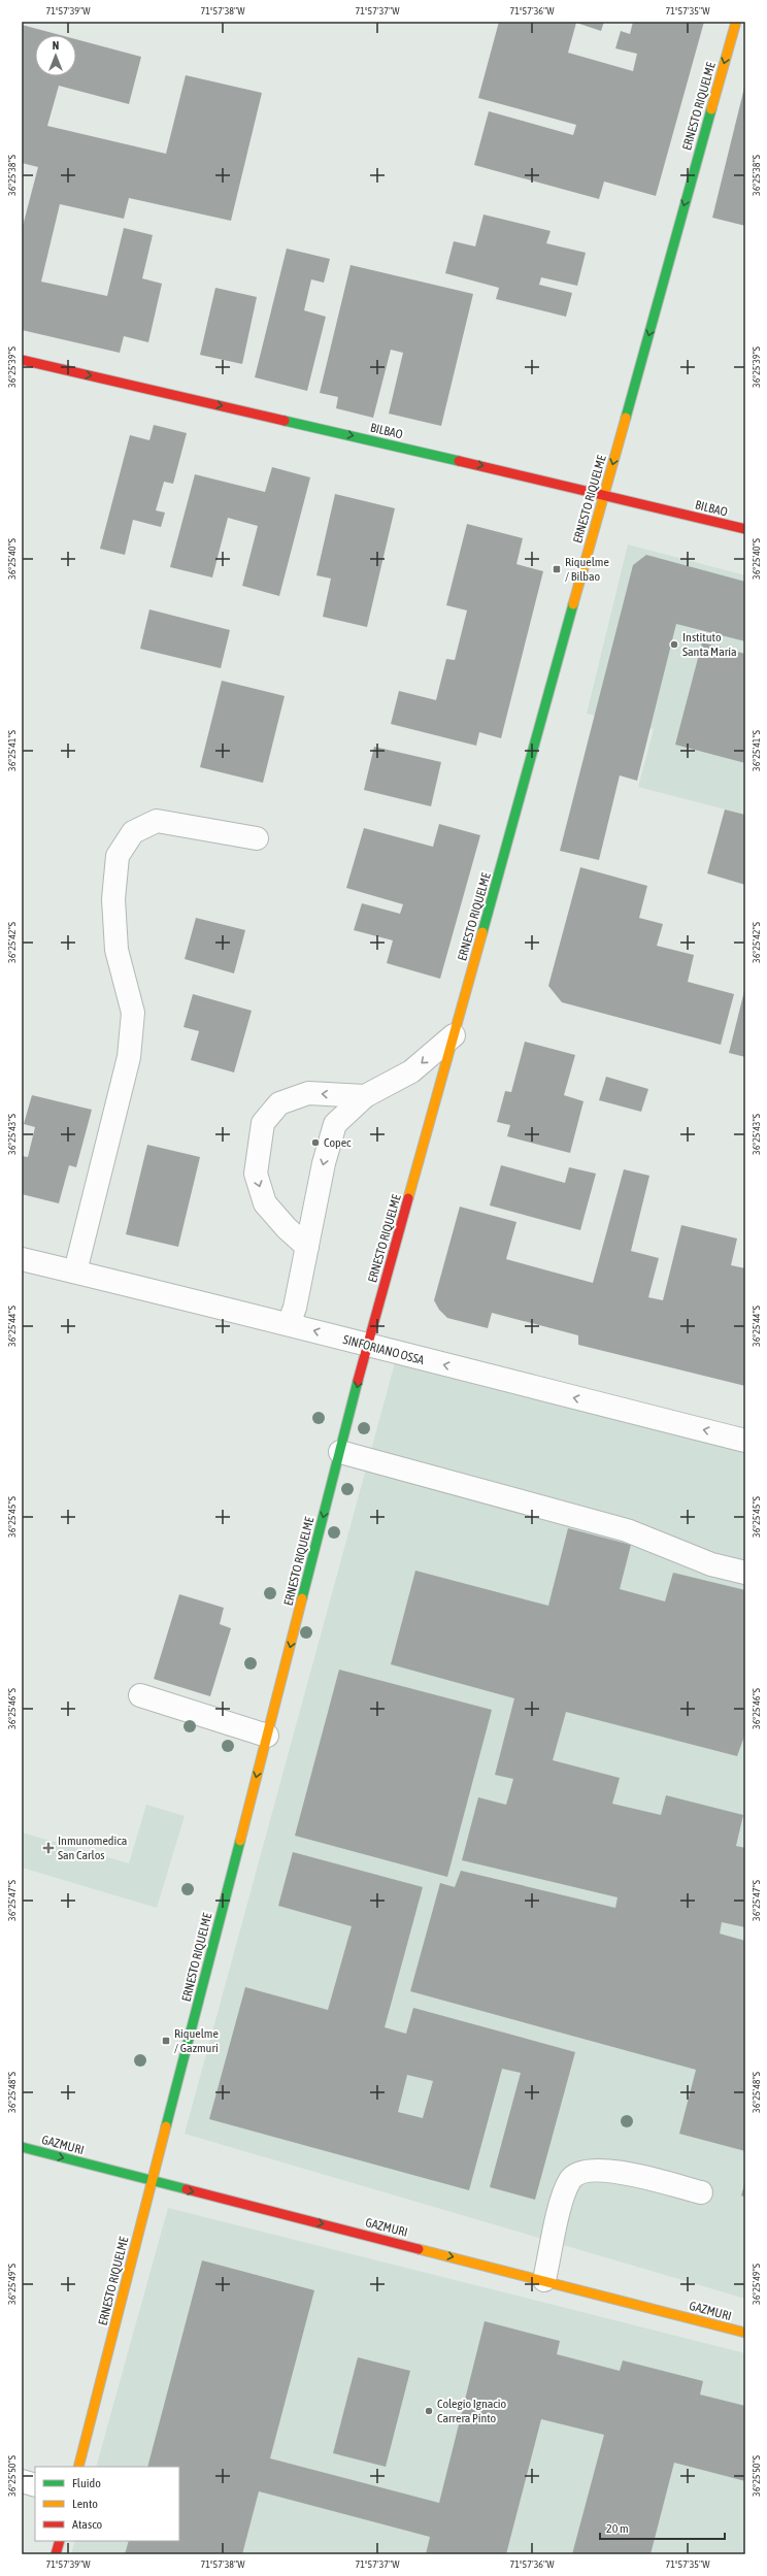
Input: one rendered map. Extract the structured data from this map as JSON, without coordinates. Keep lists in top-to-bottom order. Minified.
{"streets":{"main road":["ERNESTO RIQUELME","BILBAO","GAZMURI"],"street":["SINFORIANO OSSA"]},"crossings":[["ERNESTO RIQUELME","BILBAO"],["ERNESTO RIQUELME","SINFORIANO OSSA"],["ERNESTO RIQUELME","GAZMURI"]],"one_way":["ERNESTO RIQUELME","BILBAO","GAZMURI"],"places":{"transit":["Riquelme / Bilbao","Riquelme / Gazmuri"],"other":["Instituto Santa María","Copec","Colegio Ignacio Carrera Pinto"],"health":["Inmunomedica San Carlos"]},"legend":["Fluido","Lento","Atasco"],"scale_bar":"20 m","north":"top","coordinates":["71°57'39\"W","71°57'38\"W","71°57'37\"W","71°57'36\"W","71°57'35\"W","36°25'38\"S","36°25'39\"S","36°25'40\"S","36°25'41\"S","36°25'42\"S","36°25'43\"S","36°25'44\"S","36°25'45\"S","36°25'46\"S","36°25'47\"S","36°25'48\"S","36°25'49\"S","36°25'50\"S"]}
